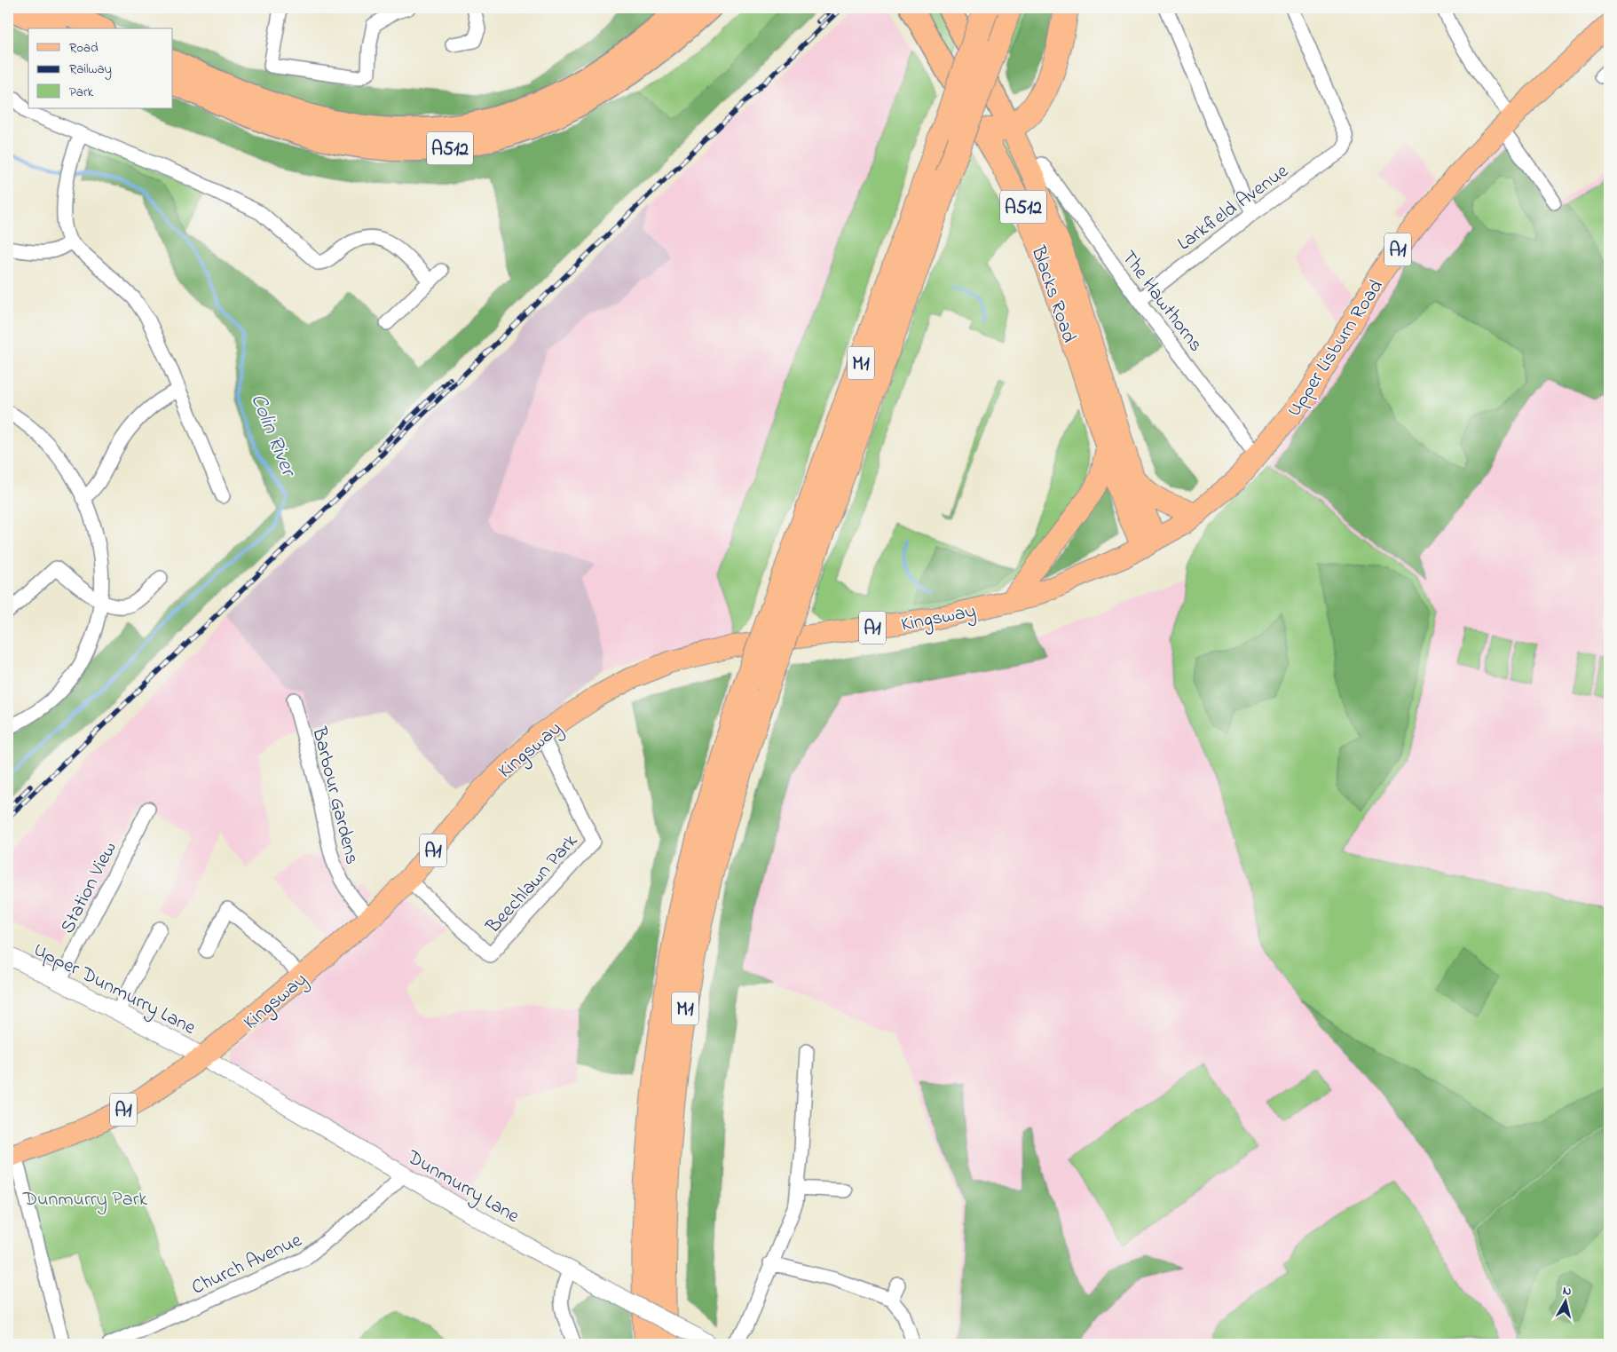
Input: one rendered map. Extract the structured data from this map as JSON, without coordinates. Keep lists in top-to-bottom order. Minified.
{"streets":{"highway":["A512","Blacks Road","M1"],"main road":["A1","Upper Lisburn Road","Kingsway"],"street":["Larkfield Avenue","The Hawthorns","Barbour Gardens","Beechlawn Park","Station View","Upper Dunmurry Lane","Dunmurry Lane","Church Avenue"]},"crossings":[["Larkfield Avenue","The Hawthorns"],["Blacks Road","Upper Lisburn Road"],["Blacks Road","Kingsway"],["The Hawthorns","Upper Lisburn Road"],["Upper Lisburn Road","Kingsway"],["Kingsway","Barbour Gardens"],["Kingsway","Beechlawn Park"],["Kingsway","Upper Dunmurry Lane"],["Kingsway","Dunmurry Lane"],["Station View","Upper Dunmurry Lane"],["Upper Dunmurry Lane","Dunmurry Lane"],["Dunmurry Lane","Church Avenue"]],"water":["Colin River"],"parks":["Dunmurry Park"],"legend":["Road","Railway","Park"],"north":"top"}
